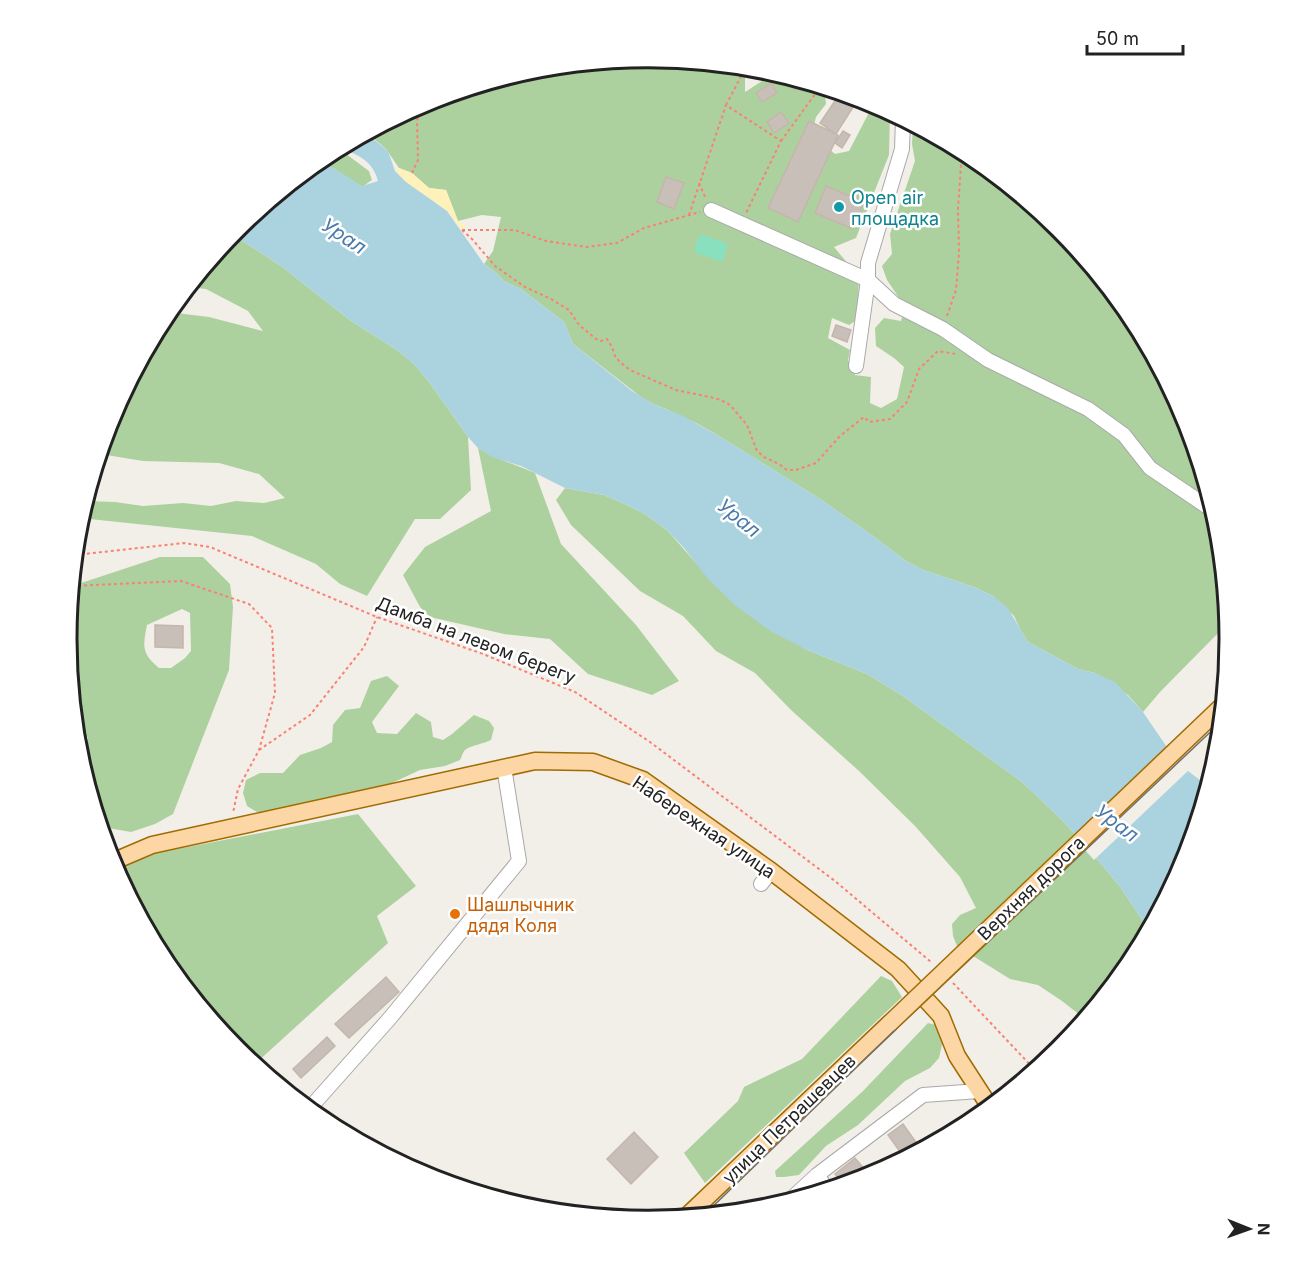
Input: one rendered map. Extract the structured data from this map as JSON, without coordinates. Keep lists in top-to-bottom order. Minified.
{"streets":{"main road":["Набережная улица","Верхняя дорога","улица Петрашевцев"],"path":["Дамба на левом берегу"]},"crossings":[["Верхняя дорога","улица Петрашевцев"]],"water":["Урал"],"places":["Open air площадка","Шашлычник дядя Коля"],"scale_bar":"50 m","north":"right"}
